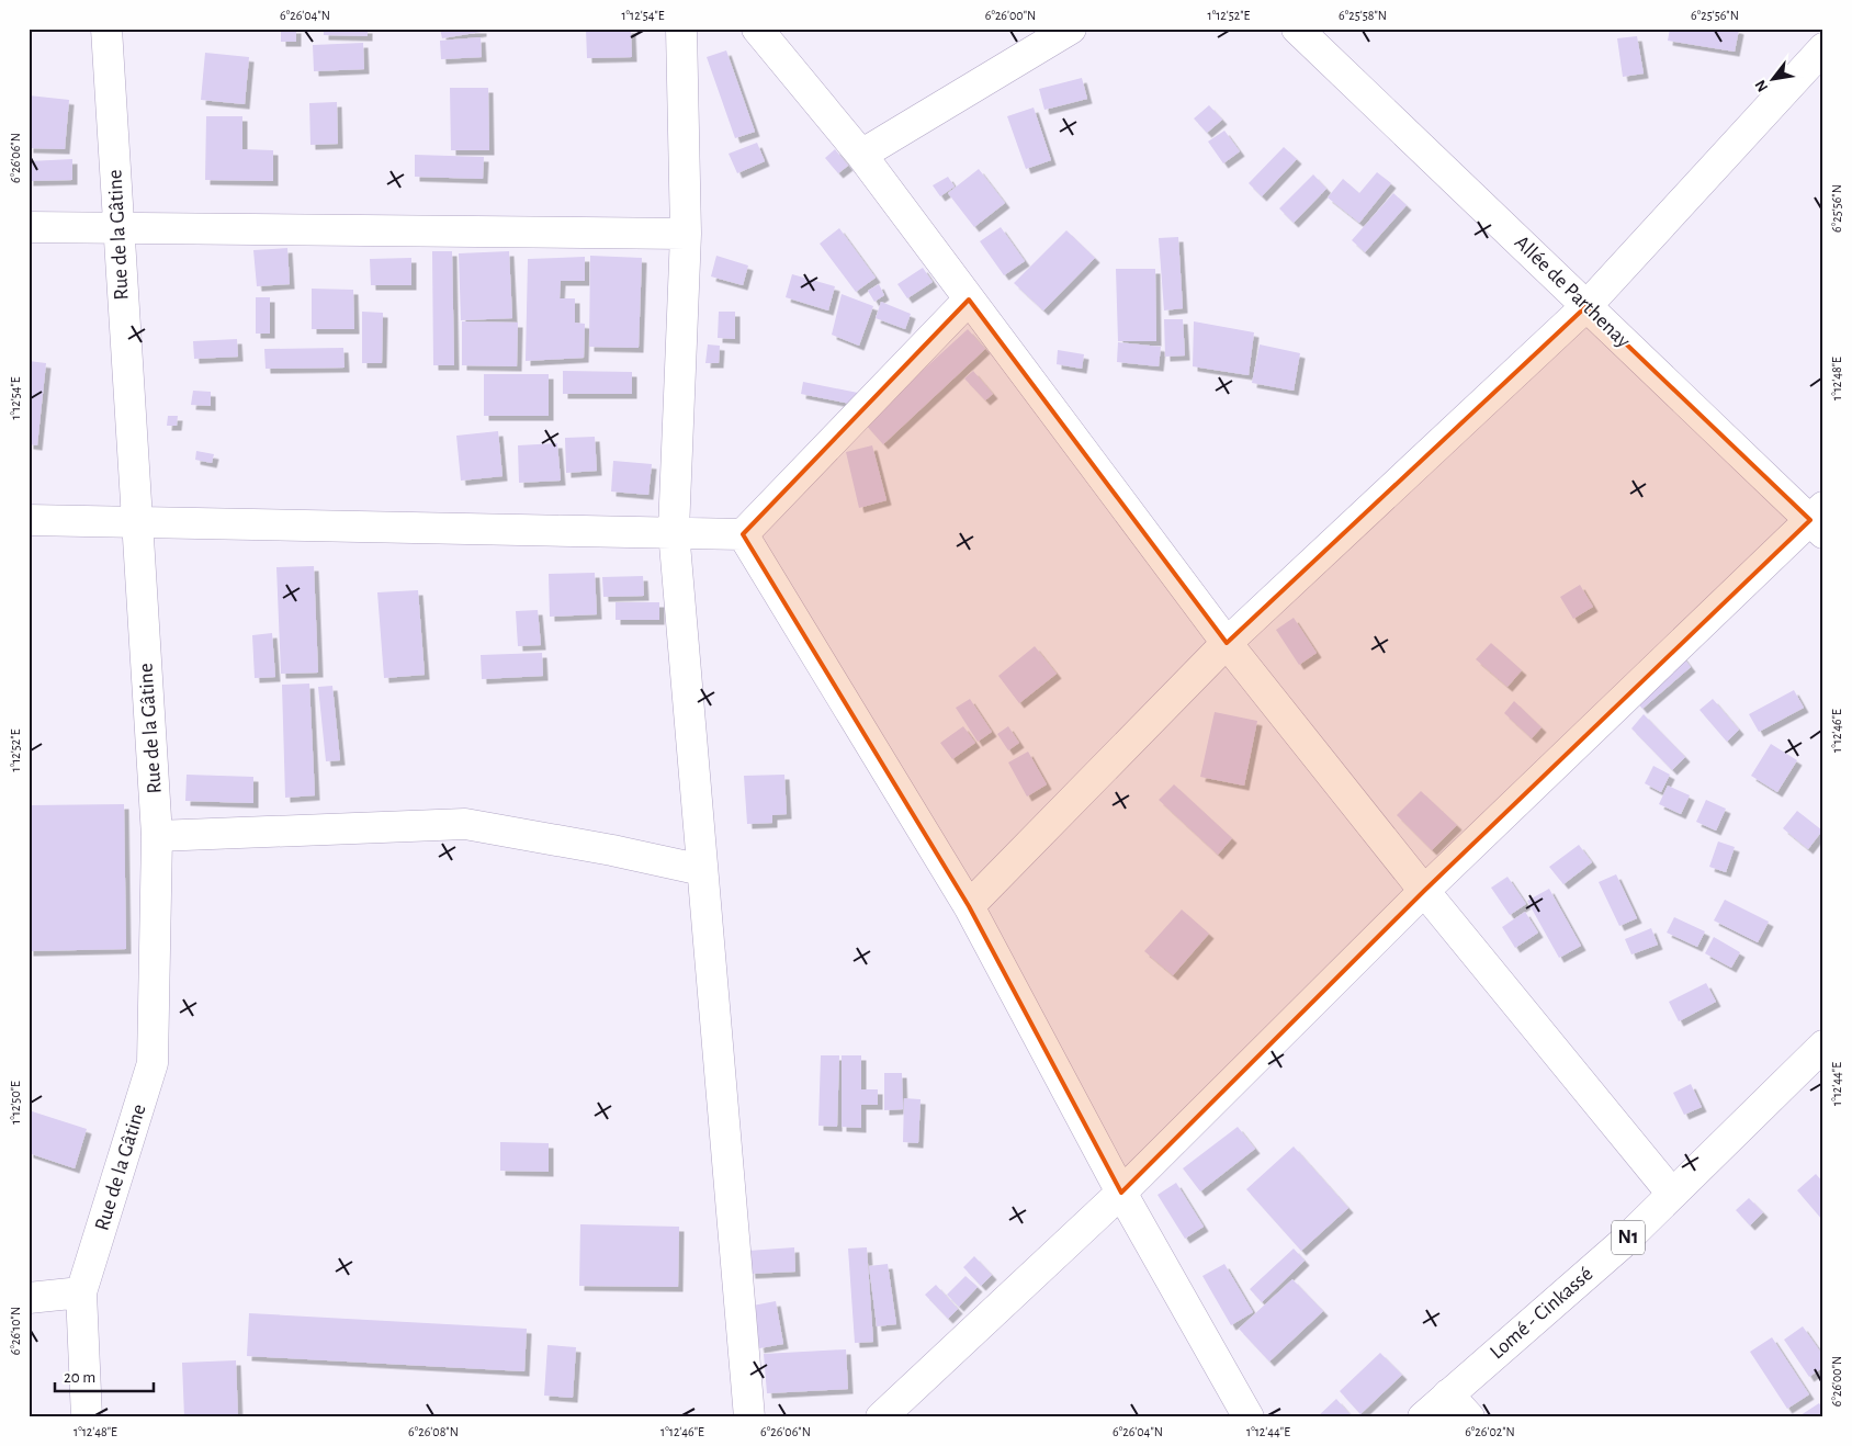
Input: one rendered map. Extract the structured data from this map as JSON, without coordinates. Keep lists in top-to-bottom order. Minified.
{"streets":{"main road":["Rue de la Gâtine","Allée de Parthenay","N1","Lomé - Cinkassé"]},"scale_bar":"20 m","north":"bottom left","coordinates":["6°26'04\"N","1°12'54\"E","6°26'00\"N","1°12'52\"E","6°25'58\"N","6°25'56\"N","6°26'06\"N","1°12'48\"E","1°12'46\"E","1°12'44\"E","1°12'50\"E","6°26'10\"N","6°26'08\"N","6°26'02\"N"]}
